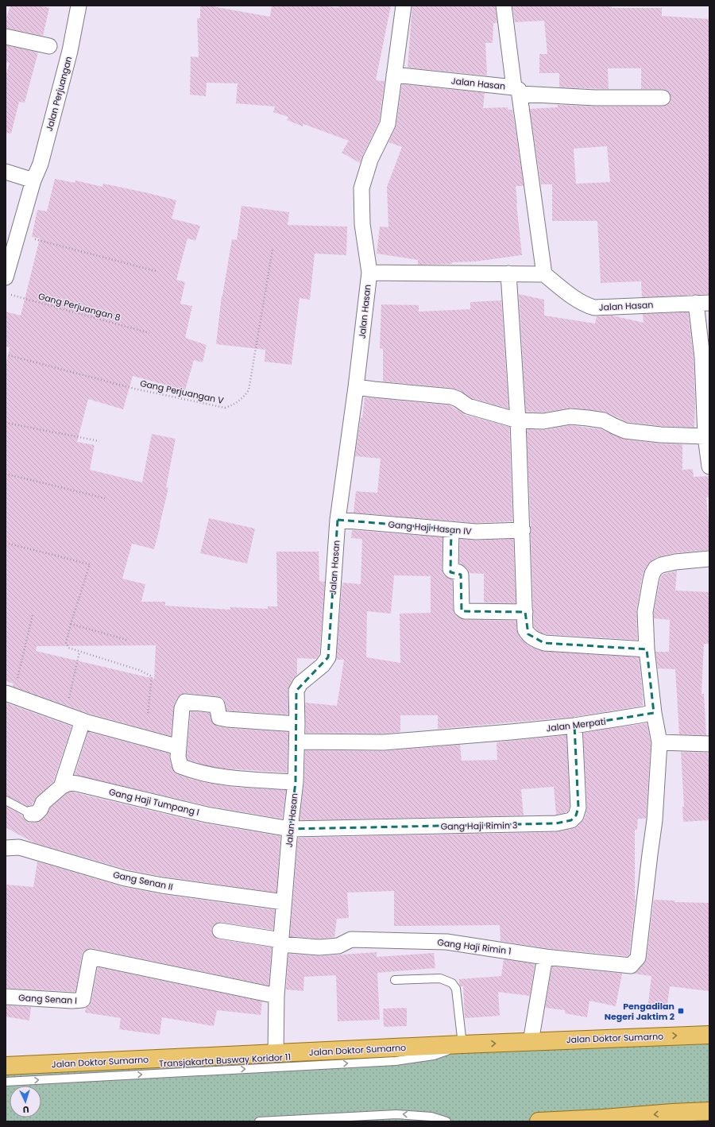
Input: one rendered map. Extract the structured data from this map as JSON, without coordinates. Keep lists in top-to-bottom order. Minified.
{"streets":{"main road":["Jalan Doktor Sumarno"],"street":["Jalan Hasan","Jalan Perjuangan","Gang Haji Hasan IV","Jalan Merpati","Gang Haji Tumpang I","Gang Haji Rimin 3","Gang Senan II","Gang Haji Rimin 1","Gang Senan I"],"lane":["Transjakarta Busway Koridor 11"],"path":["Gang Perjuangan 8","Gang Perjuangan V"]},"crossings":[["Jalan Hasan","Gang Haji Hasan IV"],["Jalan Hasan","Jalan Merpati"],["Jalan Hasan","Gang Haji Tumpang I"],["Jalan Hasan","Gang Haji Rimin 3"],["Jalan Hasan","Gang Senan II"],["Jalan Hasan","Gang Haji Rimin 1"],["Jalan Hasan","Gang Senan I"],["Jalan Hasan","Jalan Doktor Sumarno"],["Jalan Merpati","Gang Haji Rimin 3"],["Gang Haji Tumpang I","Gang Haji Rimin 3"],["Jalan Doktor Sumarno","Transjakarta Busway Koridor 11"]],"places":{"transit":["Pengadilan Negeri Jaktim 2"]},"north":"bottom"}
